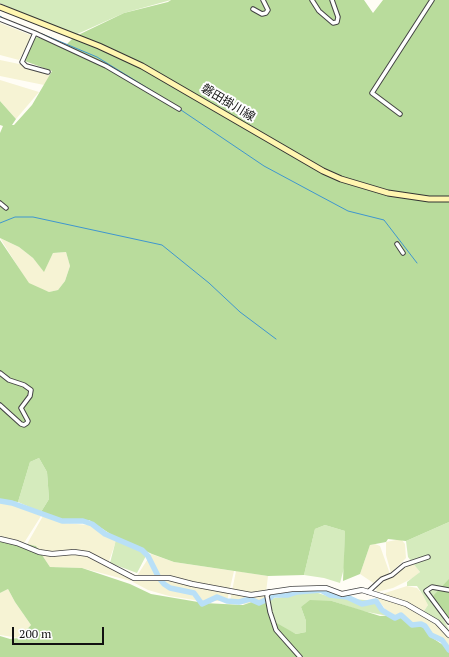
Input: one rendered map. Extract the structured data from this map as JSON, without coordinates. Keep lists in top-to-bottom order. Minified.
{"streets":{"main road":["磐田掛川線"]},"scale_bar":"200 m"}
